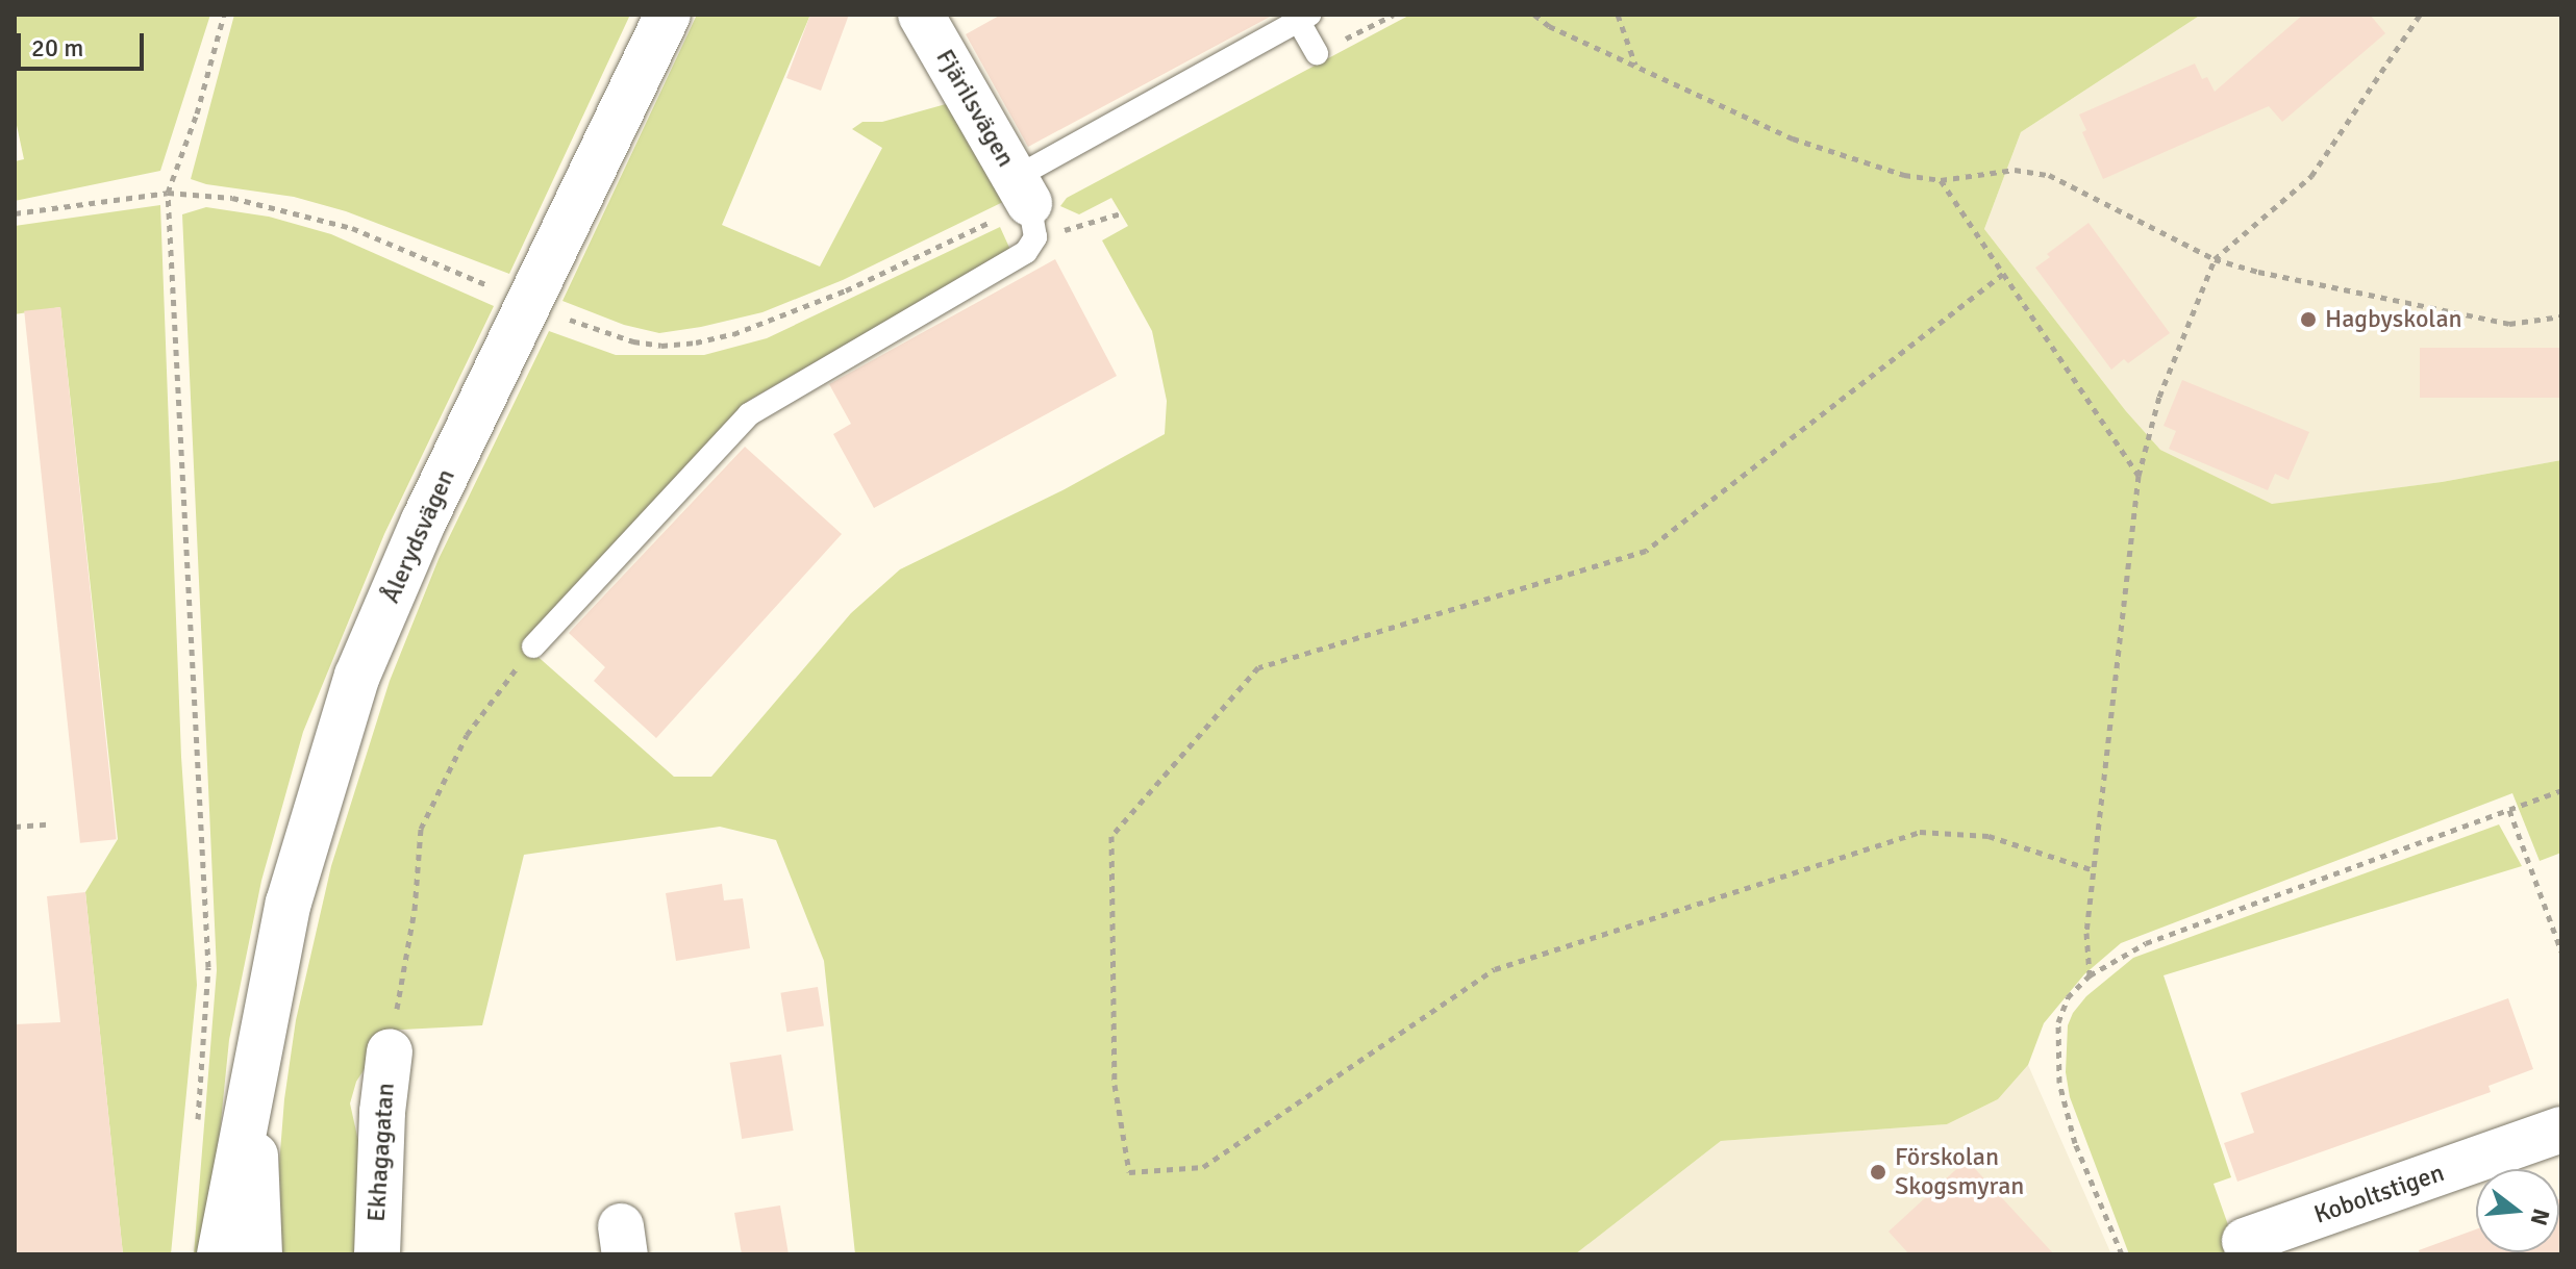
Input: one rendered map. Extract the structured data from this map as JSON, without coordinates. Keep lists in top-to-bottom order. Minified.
{"streets":{"main road":["Fjärilsvägen","Ålerydsvägen","Ekhagagatan","Koboltstigen"]},"places":["Hagbyskolan","Förskolan Skogsmyran"],"scale_bar":"20 m","north":"right"}
